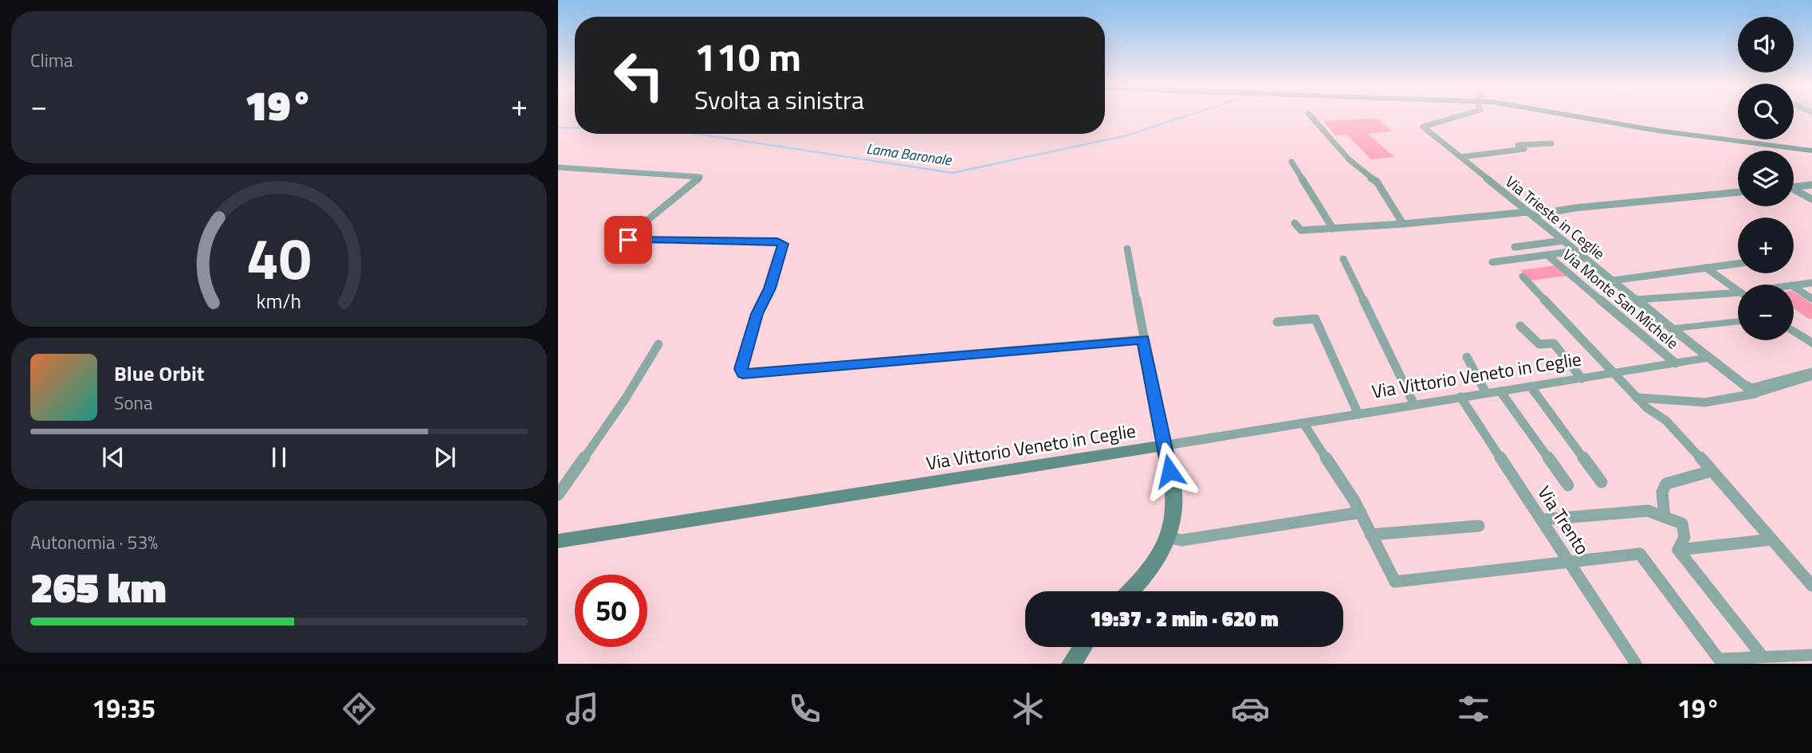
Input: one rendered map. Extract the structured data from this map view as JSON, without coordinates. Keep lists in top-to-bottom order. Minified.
{"streets":{"main road":["Via Vittorio Veneto in Ceglie"],"street":["Via Trieste in Ceglie","Via Monte San Michele","Via Trento"]},"crossings":[["Via Monte San Michele","Via Vittorio Veneto in Ceglie"],["Via Vittorio Veneto in Ceglie","Via Trento"]],"water":["Lama Baronale"],"page":{"tile":["Clima",["Autonomia · 53%","265 km"]],"map_buttons":["+","−"],"turn":["110 m","Svolta a sinistra"],"heat":["−","19°","+"],"song":["Blue Orbit","Sona"],"limit":"50","trip":"19:37 · 2 min · 620 m","tabs":["19:35","19°"],"gauge":["40","km/h"]}}
